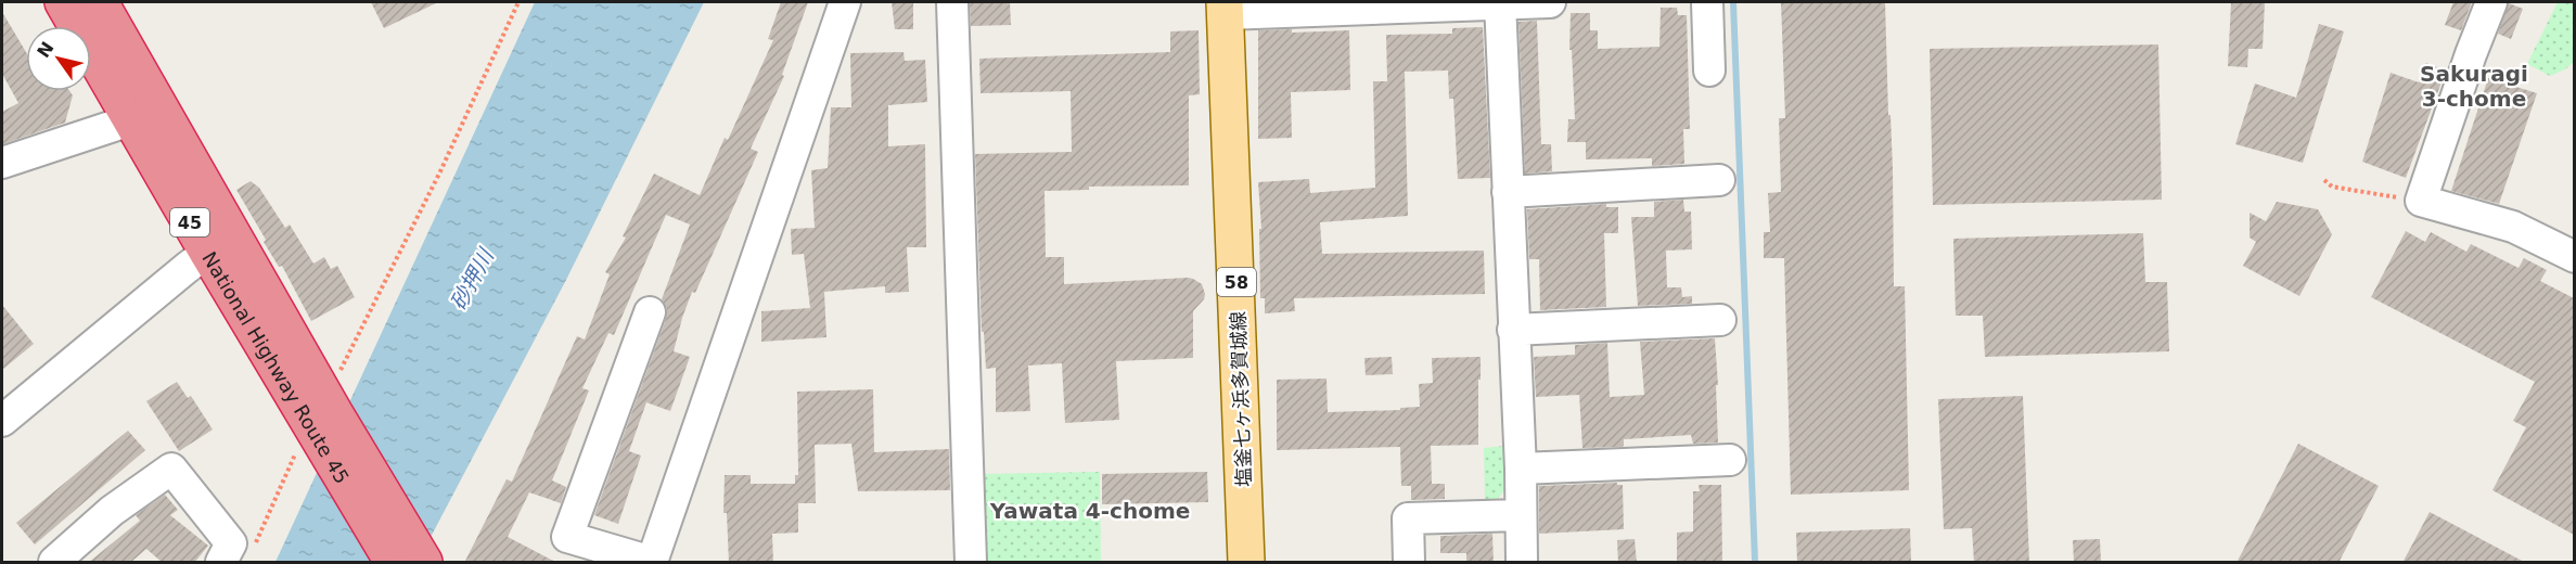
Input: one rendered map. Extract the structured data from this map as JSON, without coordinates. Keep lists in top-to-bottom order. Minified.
{"streets":{"highway":["45","National Highway Route 45"],"main road":["58","塩釜七ヶ浜多賀城線"]},"districts":["Sakuragi 3-chome","Yawata 4-chome"],"water":["砂押川"],"north":"top left"}
